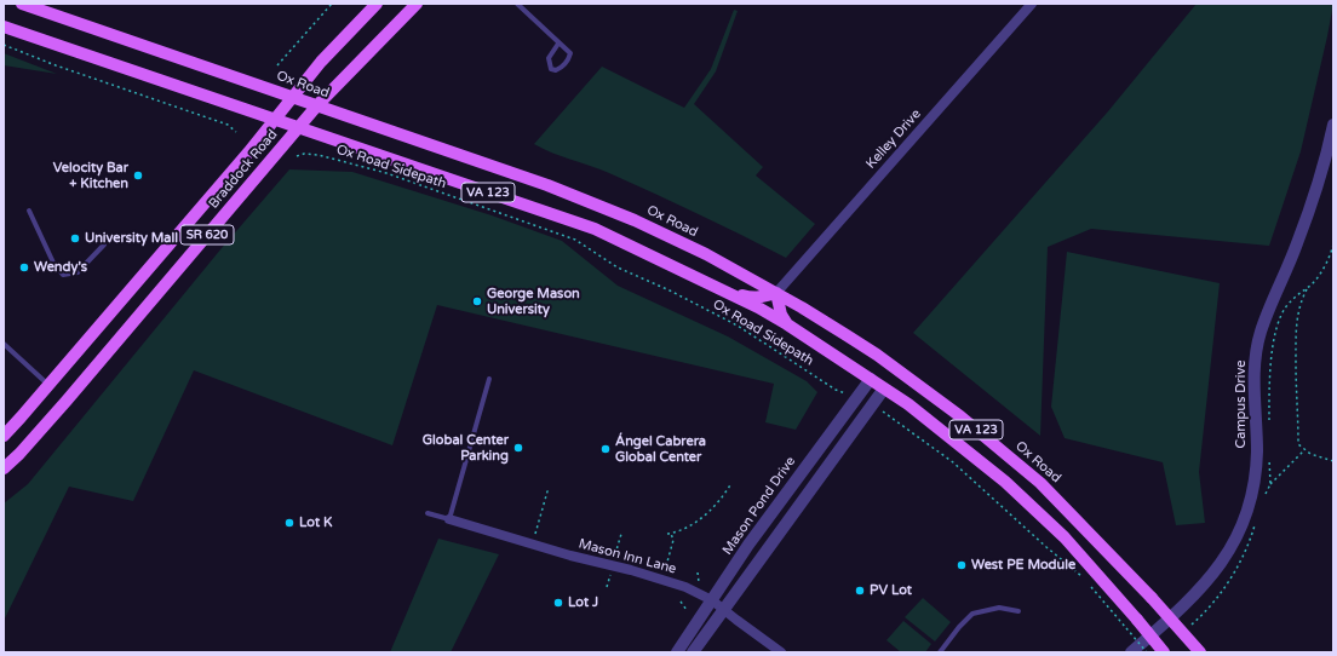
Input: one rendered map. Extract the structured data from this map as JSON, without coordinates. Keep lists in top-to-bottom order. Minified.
{"streets":{"main road":["Ox Road","Braddock Road","VA 123","SR 620"],"street":["Kelley Drive","Campus Drive","Mason Pond Drive","Mason Inn Lane"],"path":["Ox Road Sidepath"]},"crossings":[["Ox Road","Kelley Drive"],["Ox Road","Braddock Road"],["Ox Road Sidepath","Mason Pond Drive"],["Braddock Road","VA 123"],["VA 123","Mason Pond Drive"],["Mason Pond Drive","Mason Inn Lane"]],"places":["Velocity Bar + Kitchen","University Mall","Wendy's","George Mason University","Global Center Parking","Ángel Cabrera Global Center","Lot K","West PE Module","PV Lot","Lot J"]}
